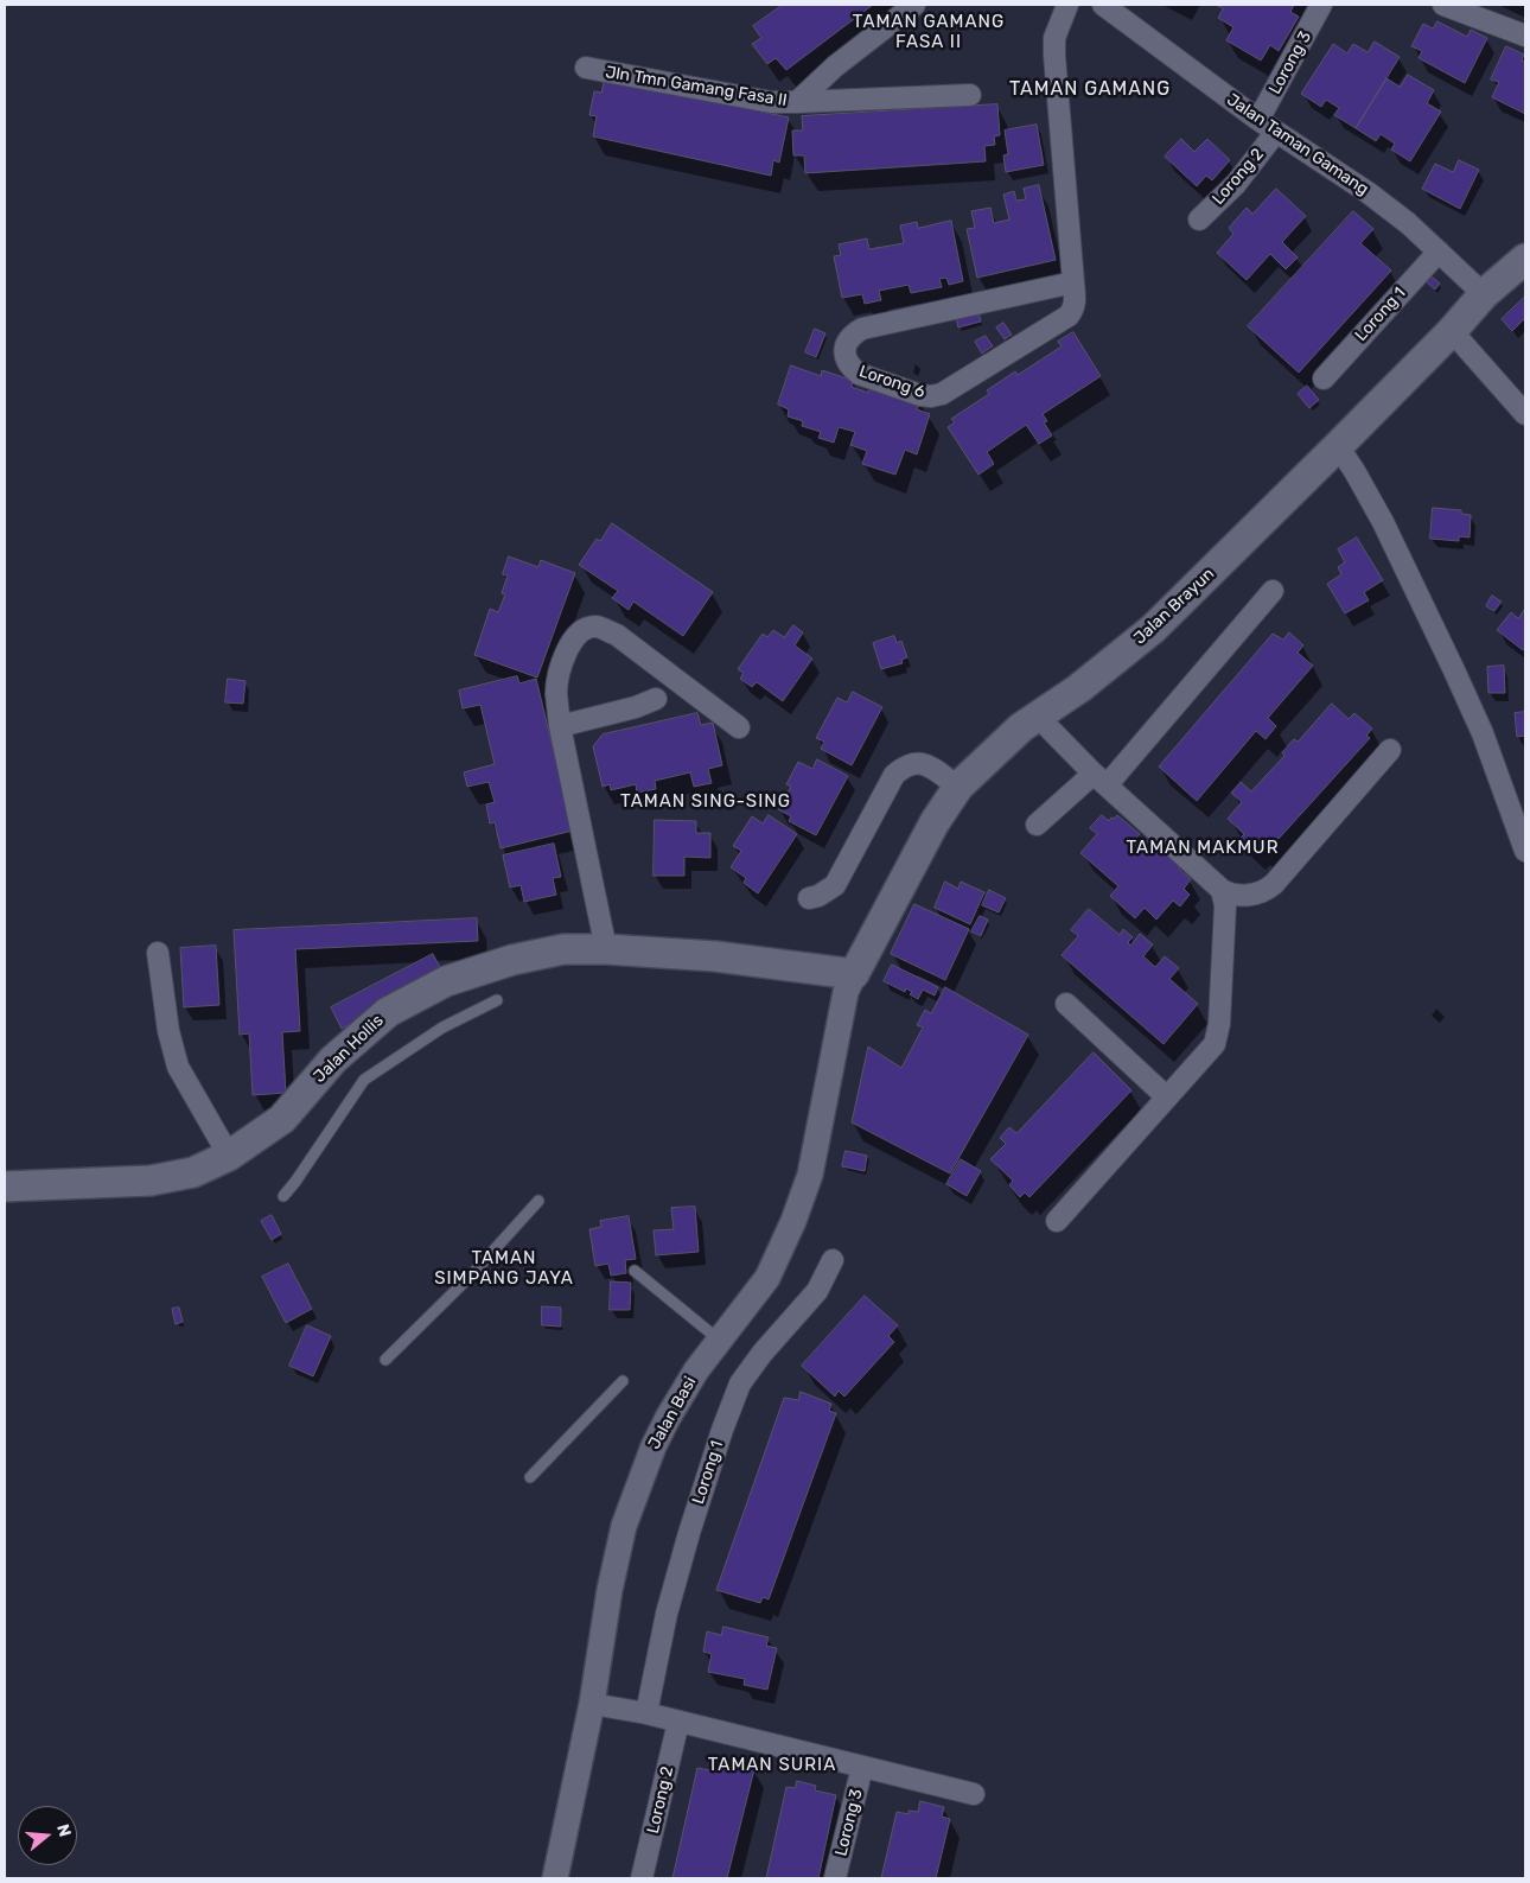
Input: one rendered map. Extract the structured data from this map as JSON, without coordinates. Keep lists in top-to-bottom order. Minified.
{"streets":{"main road":["Jalan Brayun","Jalan Hollis"],"street":["Lorong 3","Jln Tmn Gamang Fasa II","Jalan Taman Gamang","Lorong 2","Lorong 1","Lorong 6","Jalan Basi"]},"crossings":[["Lorong 3","Jalan Taman Gamang"],["Lorong 3","Lorong 2"],["Jalan Taman Gamang","Lorong 2"],["Jalan Taman Gamang","Lorong 1"],["Jalan Taman Gamang","Jalan Brayun"],["Jalan Brayun","Jalan Hollis"],["Jalan Brayun","Jalan Basi"],["Jalan Hollis","Jalan Basi"]],"districts":["TAMAN GAMANG FASA II","TAMAN GAMANG","TAMAN SING-SING","TAMAN MAKMUR","TAMAN SIMPANG JAYA","TAMAN SURIA"],"north":"right"}
